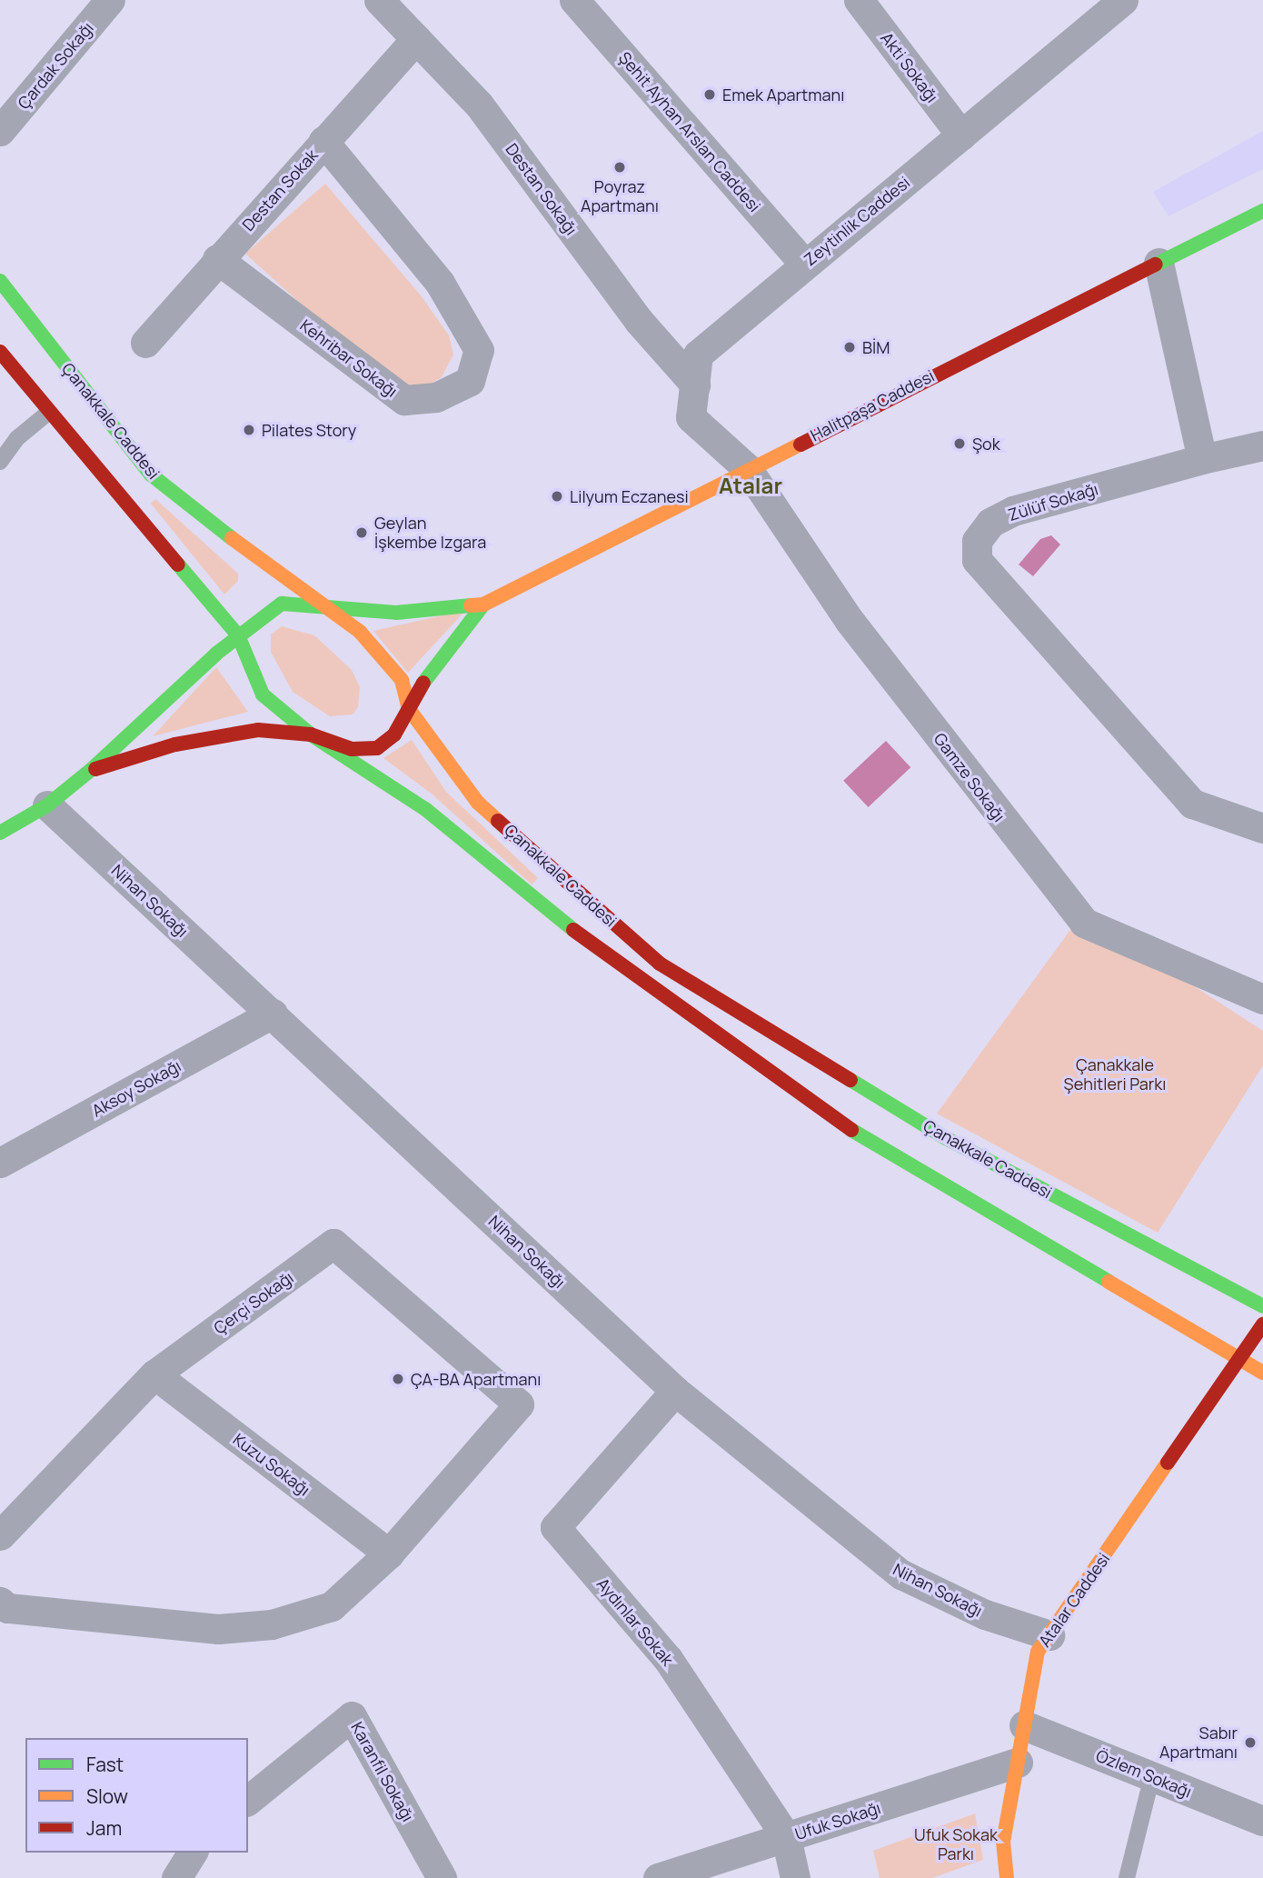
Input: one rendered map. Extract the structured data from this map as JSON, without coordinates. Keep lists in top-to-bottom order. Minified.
{"streets":{"main road":["Halitpaşa Caddesi","Çanakkale Caddesi","Atalar Caddesi"],"street":["Çardak Sokağı","Akti Sokağı","Şehit Ayhan Arslan Caddesi","Destan Sokağı","Destan Sokak","Zeytinlik Caddesi","Kehribar Sokağı","Zülüf Sokağı","Gamze Sokağı","Nihan Sokağı","Aksoy Sokağı","Çerçi Sokağı","Kuzu Sokağı","Aydınlar Sokak","Karanfil Sokağı","Özlem Sokağı","Ufuk Sokağı"]},"crossings":[["Akti Sokağı","Zeytinlik Caddesi"],["Şehit Ayhan Arslan Caddesi","Zeytinlik Caddesi"],["Destan Sokağı","Destan Sokak"],["Destan Sokağı","Zeytinlik Caddesi"],["Destan Sokak","Kehribar Sokağı"],["Zeytinlik Caddesi","Halitpaşa Caddesi"],["Zeytinlik Caddesi","Gamze Sokağı"],["Halitpaşa Caddesi","Gamze Sokağı"],["Çanakkale Caddesi","Atalar Caddesi"],["Nihan Sokağı","Aksoy Sokağı"],["Nihan Sokağı","Atalar Caddesi"],["Nihan Sokağı","Aydınlar Sokak"],["Çerçi Sokağı","Kuzu Sokağı"],["Atalar Caddesi","Özlem Sokağı"],["Atalar Caddesi","Ufuk Sokağı"],["Aydınlar Sokak","Ufuk Sokağı"]],"districts":["Atalar"],"parks":["Çanakkale Şehitleri Parkı","Ufuk Sokak Parkı"],"places":["Emek Apartmanı","Poyraz Apartmanı","BİM","Pilates Story","Şok","Lilyum Eczanesi","Geylan İşkembe Izgara","ÇA-BA Apartmanı","Sabır Apartmanı"],"legend":["Fast","Slow","Jam"]}
